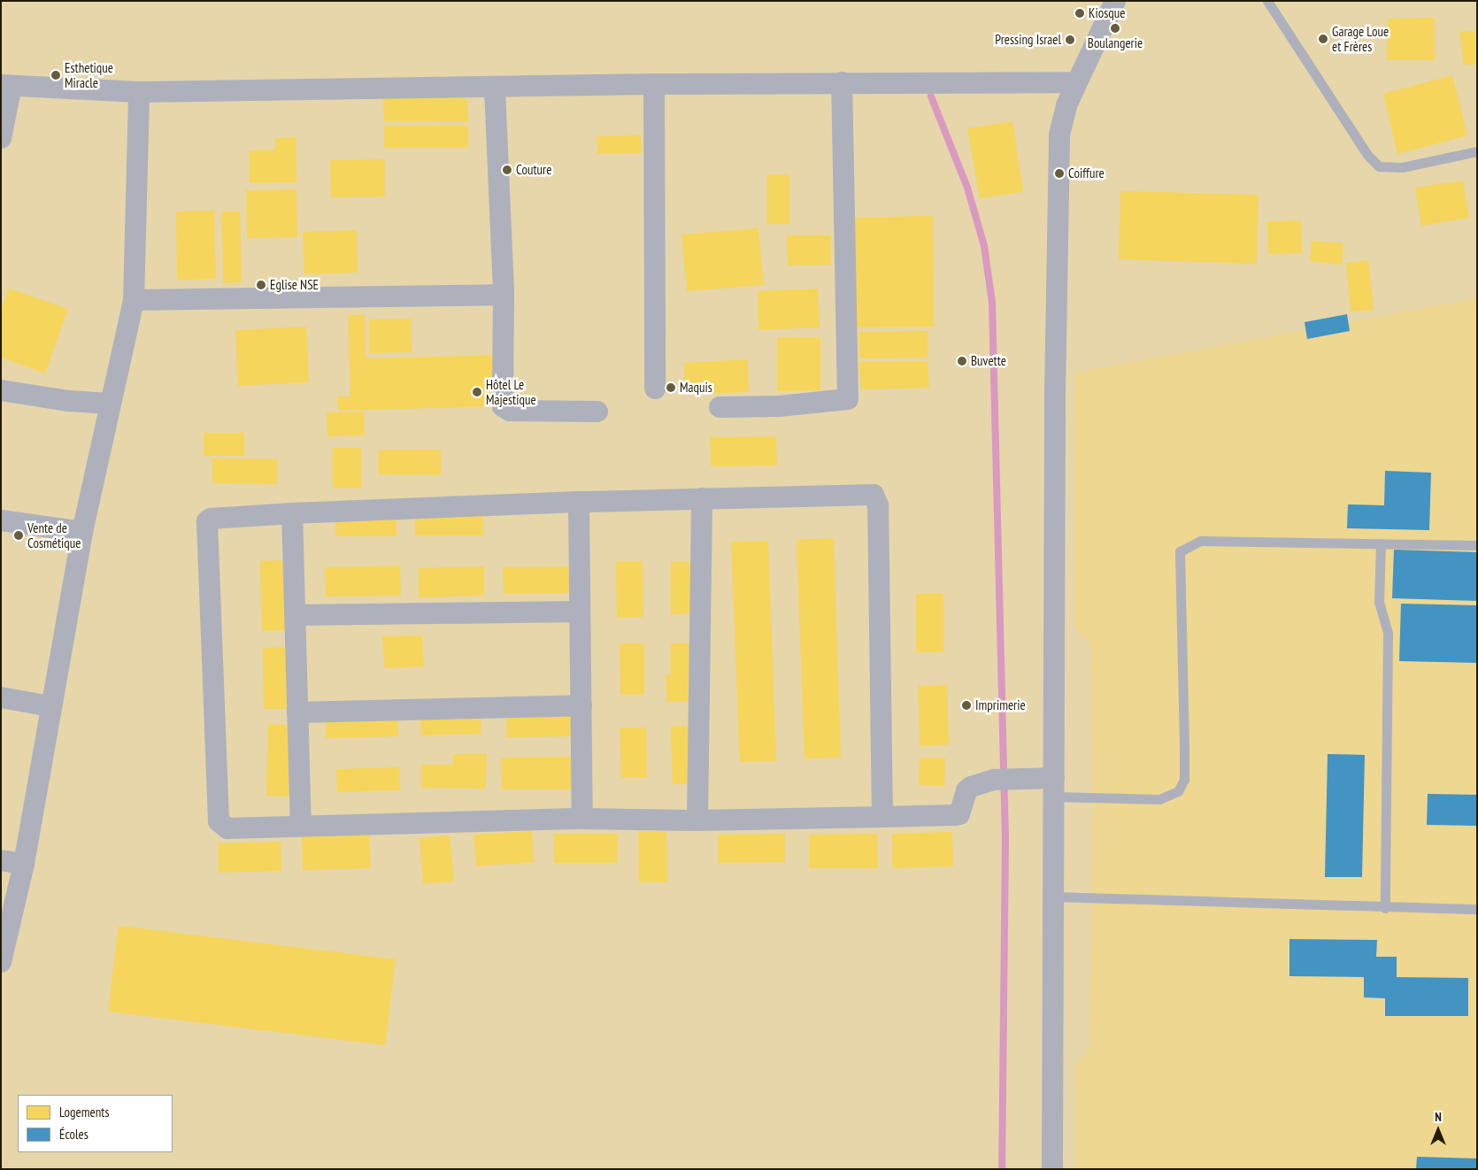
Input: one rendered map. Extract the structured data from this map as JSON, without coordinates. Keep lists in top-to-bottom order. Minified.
{"places":["Kiosque","Boulangerie","Garage Loue et Frères","Pressing Israel","Esthetique Miracle","Couture","Coiffure","Eglise NSE","Buvette","Maquis","Hôtel Le Majestique","Vente de Cosmétique","Imprimerie"],"legend":["Logements","Écoles"],"north":"top"}
